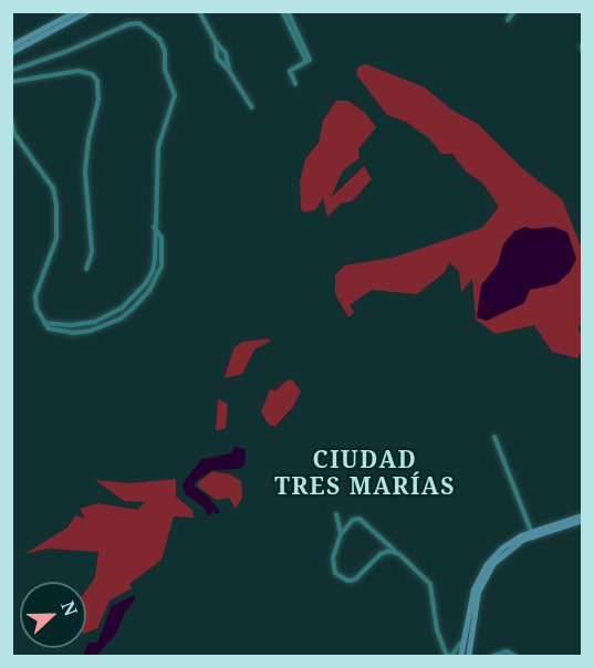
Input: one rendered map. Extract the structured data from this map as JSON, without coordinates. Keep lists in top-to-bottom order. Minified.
{"districts":["CIUDAD TRES MARÍAS"],"north":"right"}
